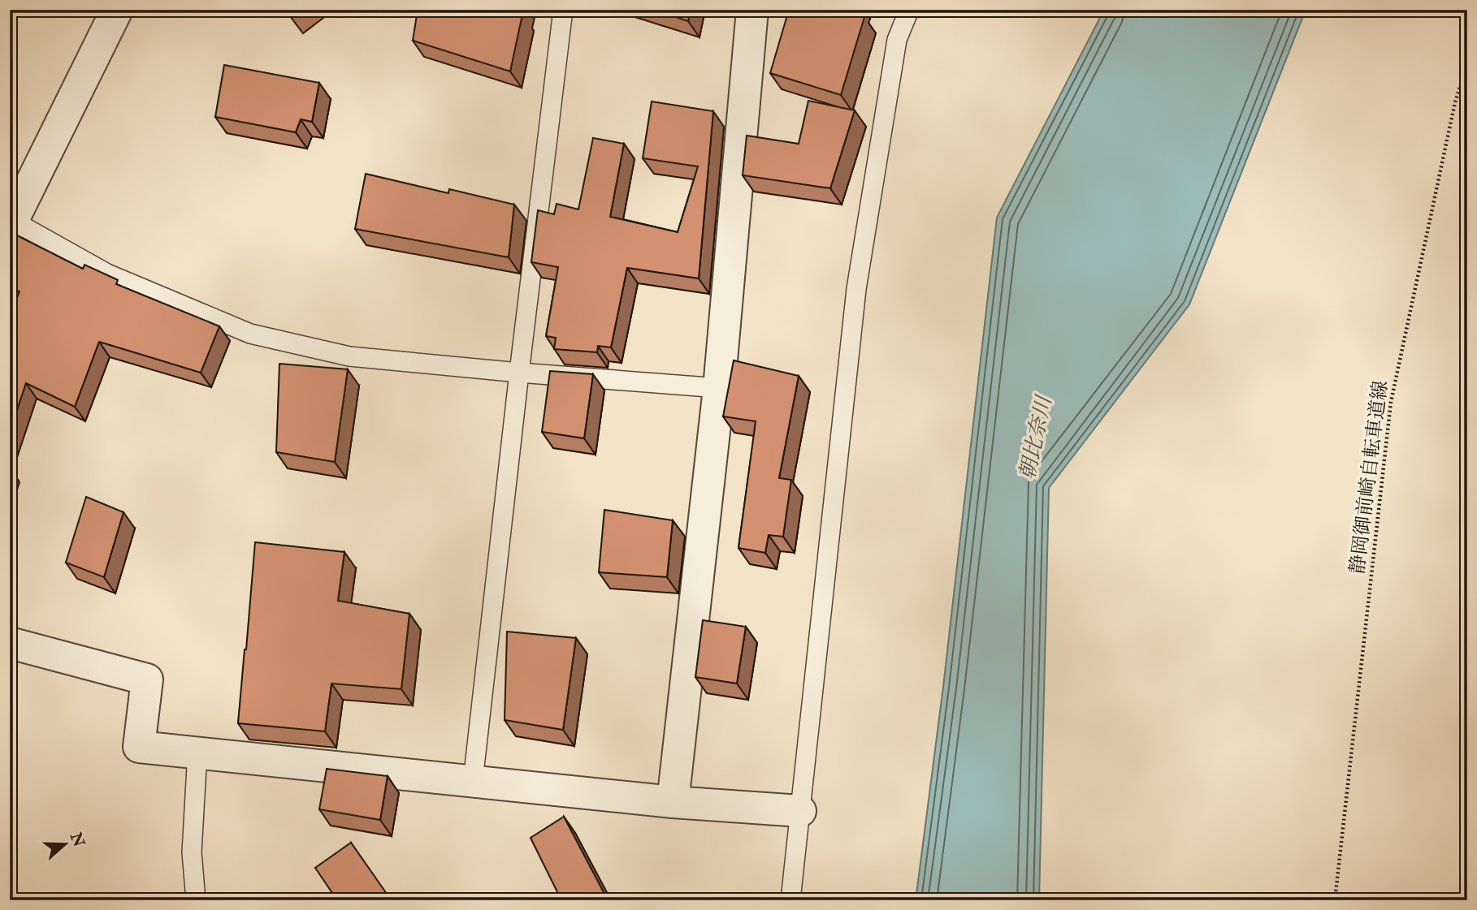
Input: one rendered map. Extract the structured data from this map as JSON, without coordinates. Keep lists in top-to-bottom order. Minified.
{"streets":{"path":["静岡御前崎自転車道線"]},"water":["朝比奈川"],"north":"right"}
